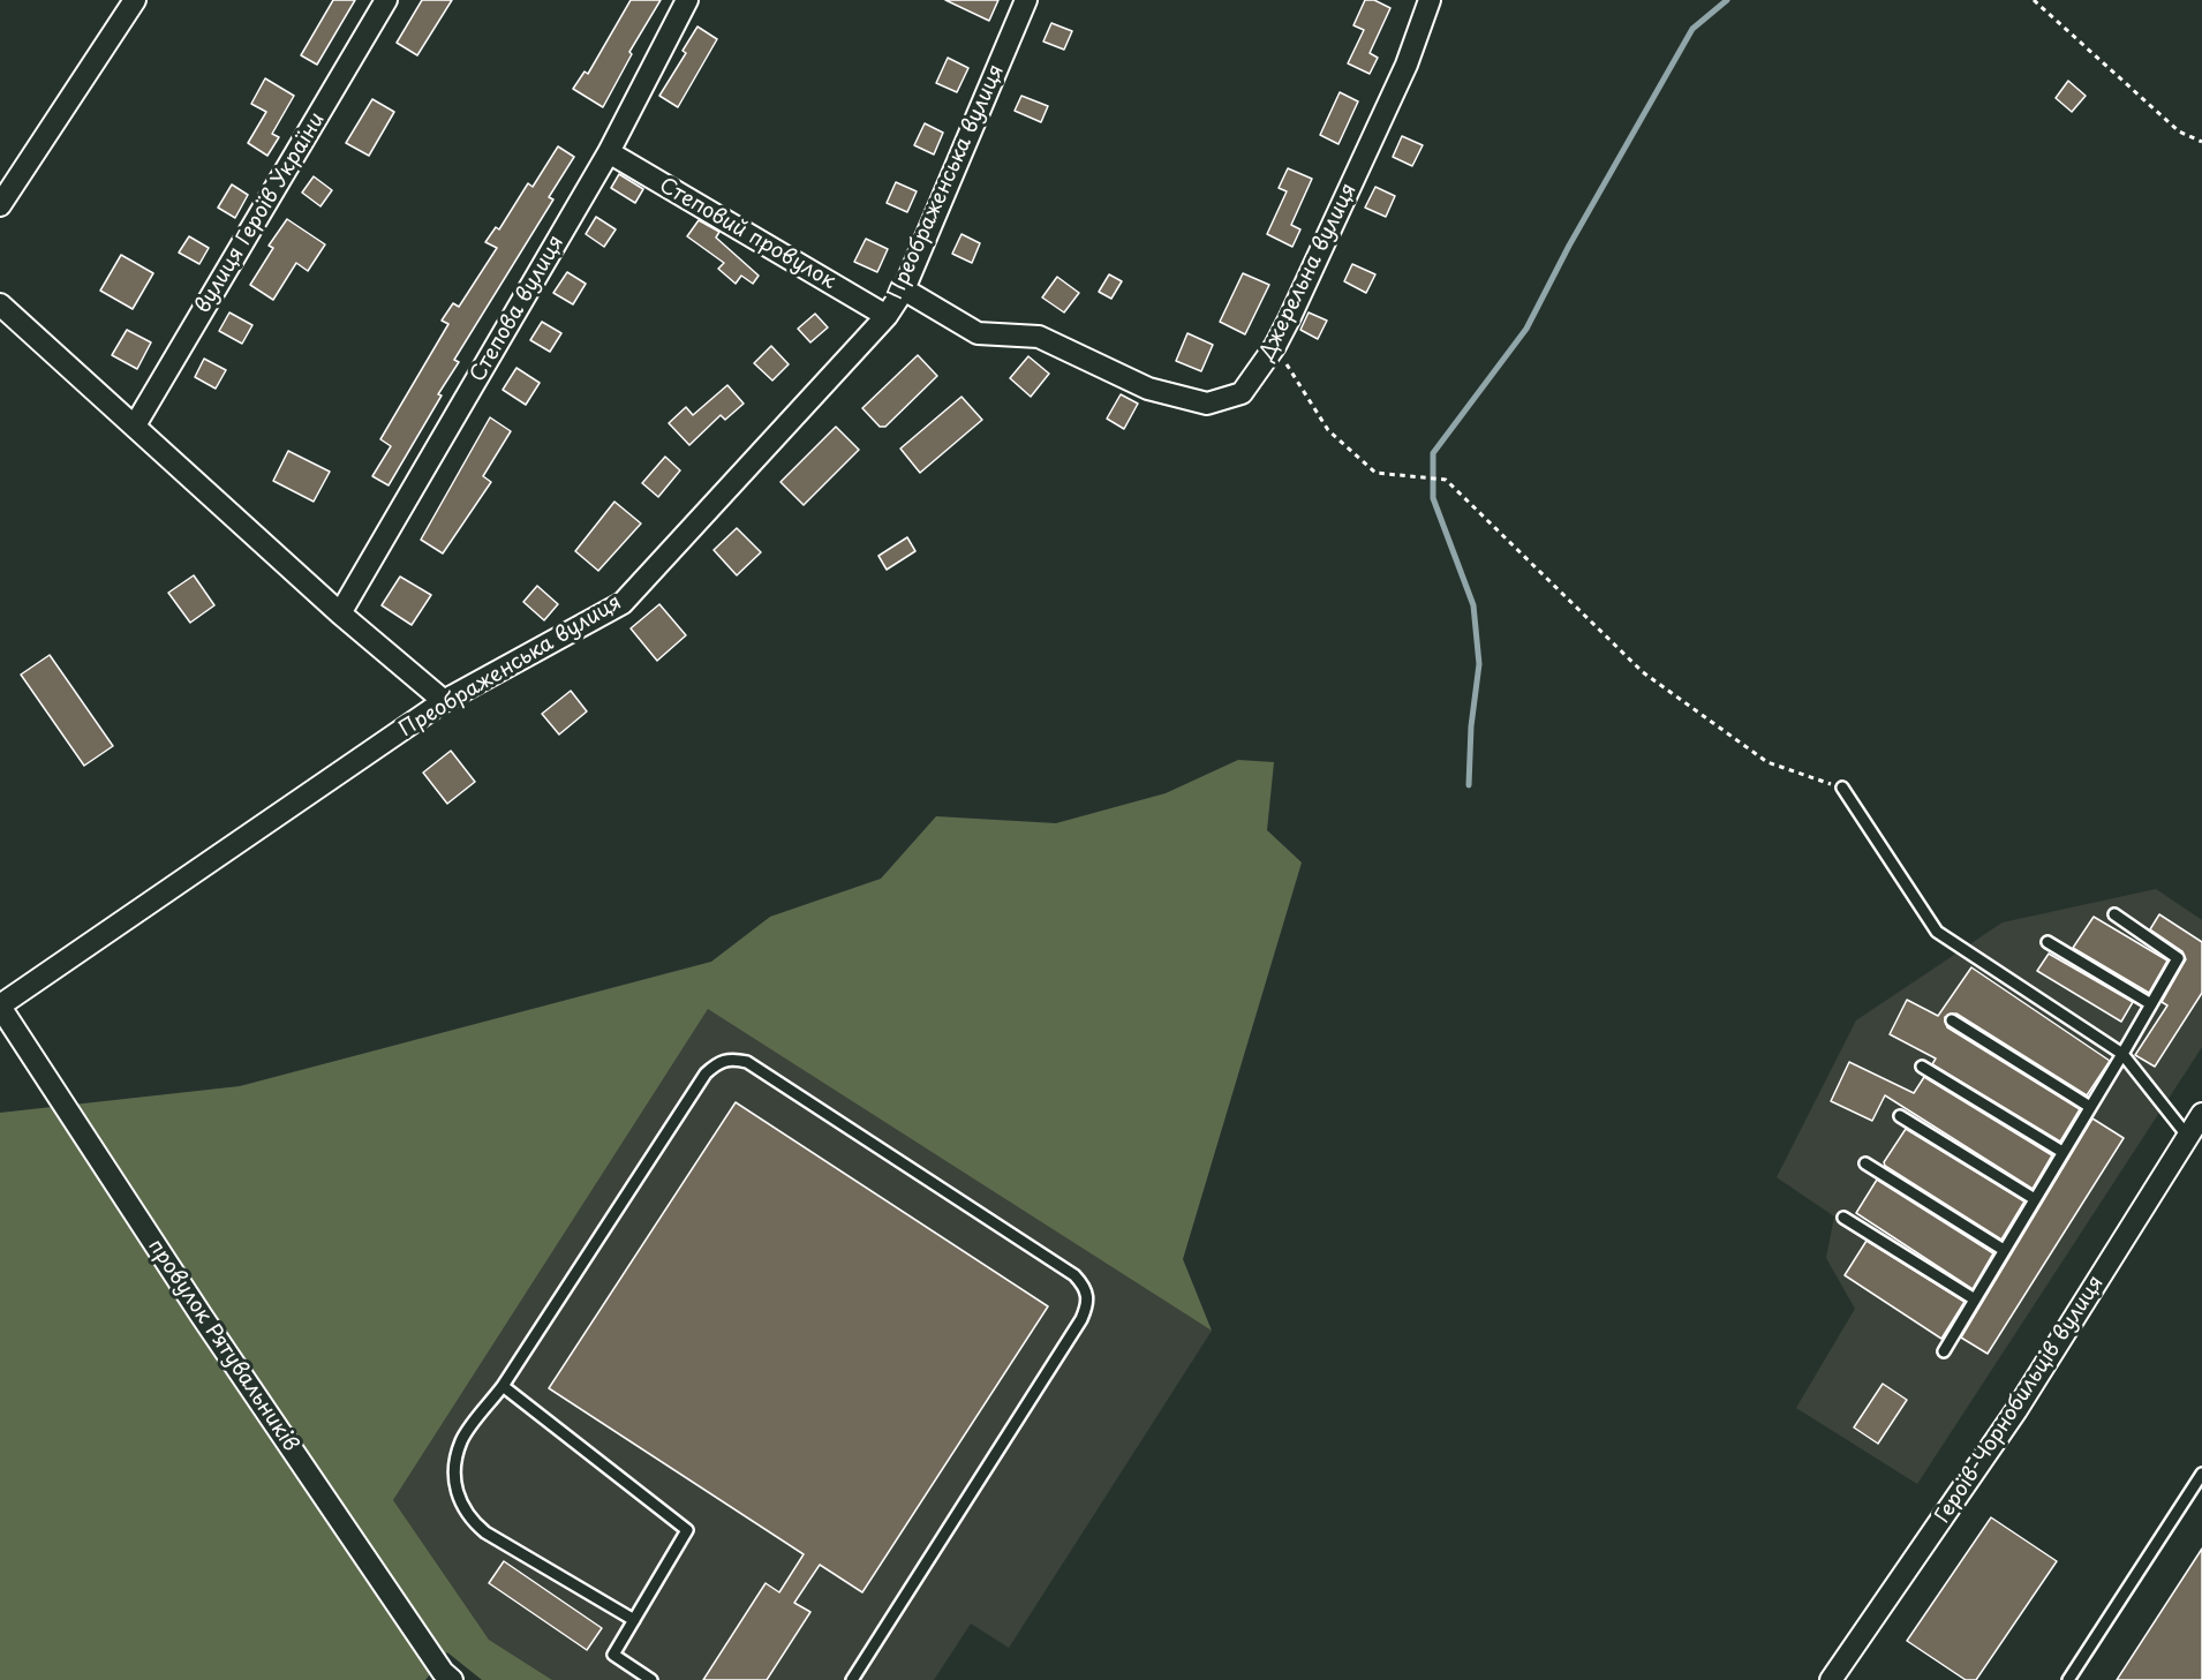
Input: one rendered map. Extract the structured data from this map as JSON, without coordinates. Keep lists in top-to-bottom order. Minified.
{"streets":{"street":["Преображенська вулиця","вулиця Героїв України","Степовий провулок","Джерельна вулиця","Степова вулиця","провулок Рятувальників","Героїв-Чорнобильців вулиця"]},"crossings":[["Преображенська вулиця","Степовий провулок"],["Преображенська вулиця","Джерельна вулиця"],["Преображенська вулиця","провулок Рятувальників"],["Степовий провулок","Степова вулиця"]]}
